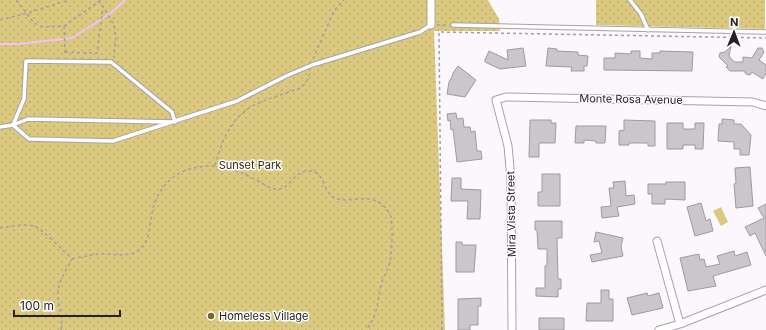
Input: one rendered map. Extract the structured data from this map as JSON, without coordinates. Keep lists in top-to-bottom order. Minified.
{"streets":{"street":["Monte Rosa Avenue","Mira Vista Street"]},"crossings":[["Monte Rosa Avenue","Mira Vista Street"]],"parks":["Sunset Park"],"places":["Homeless Village"],"scale_bar":"100 m","north":"top"}
